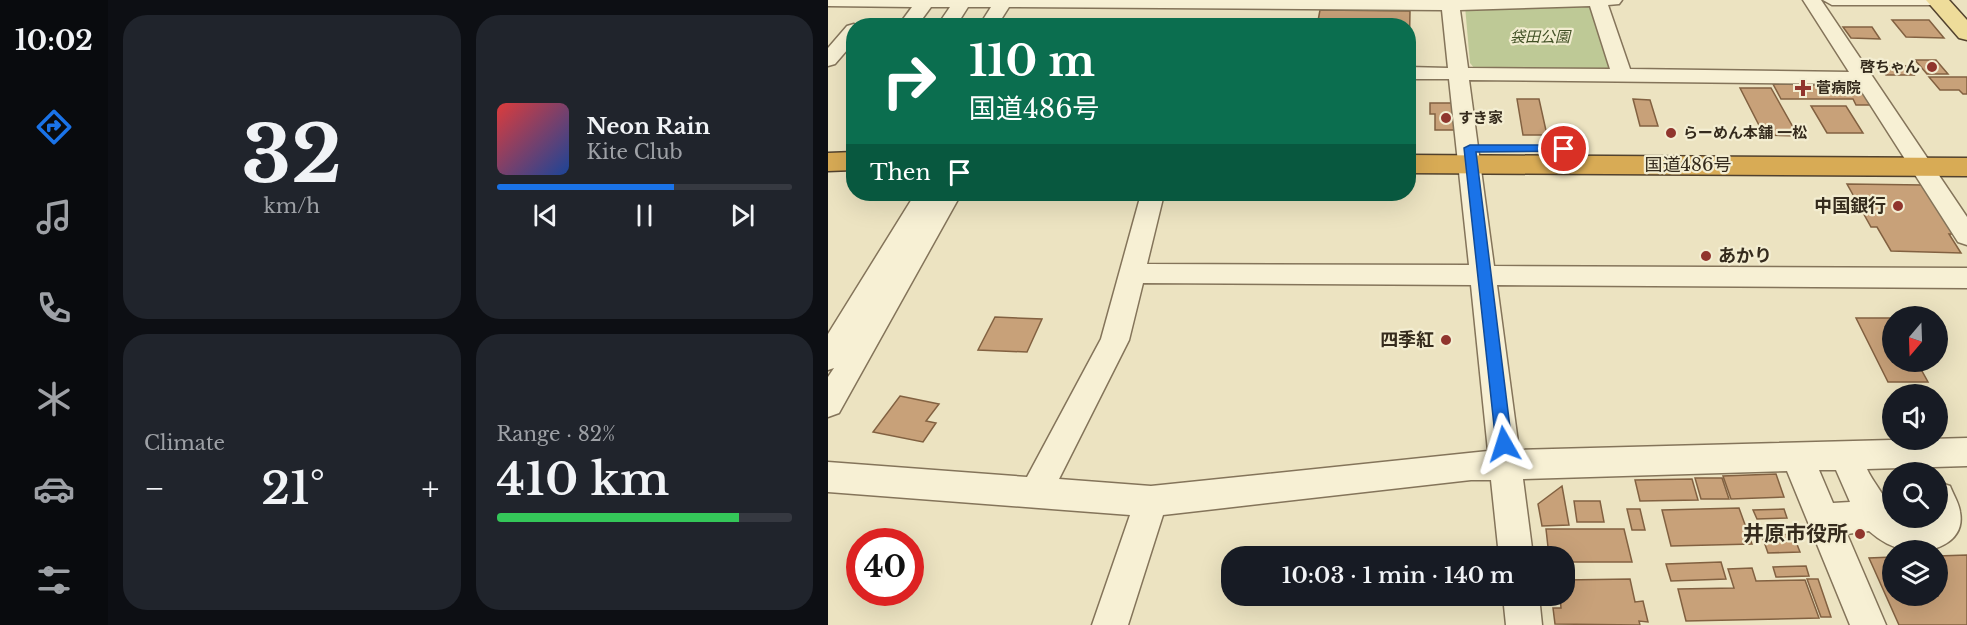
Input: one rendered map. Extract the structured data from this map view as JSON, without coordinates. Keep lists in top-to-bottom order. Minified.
{"streets":{"highway":["国道486号"]},"parks":["袋田公園"],"places":{"other":["啓ちゃん","すき家","らーめん本舗 一松","中国銀行","あかり","四季紅","井原市役所"],"health":["菅病院"]},"north":"bottom","page":{"tabs":"10:02","tile":[["32","km/h"],"Climate",["Range · 82%","410 km"]],"turn":["110 m","国道486号"],"song":["Neon Rain","Kite Club"],"then":"Then","heat":["−","21°","+"],"limit":"40","trip":"10:03 · 1 min · 140 m"}}
